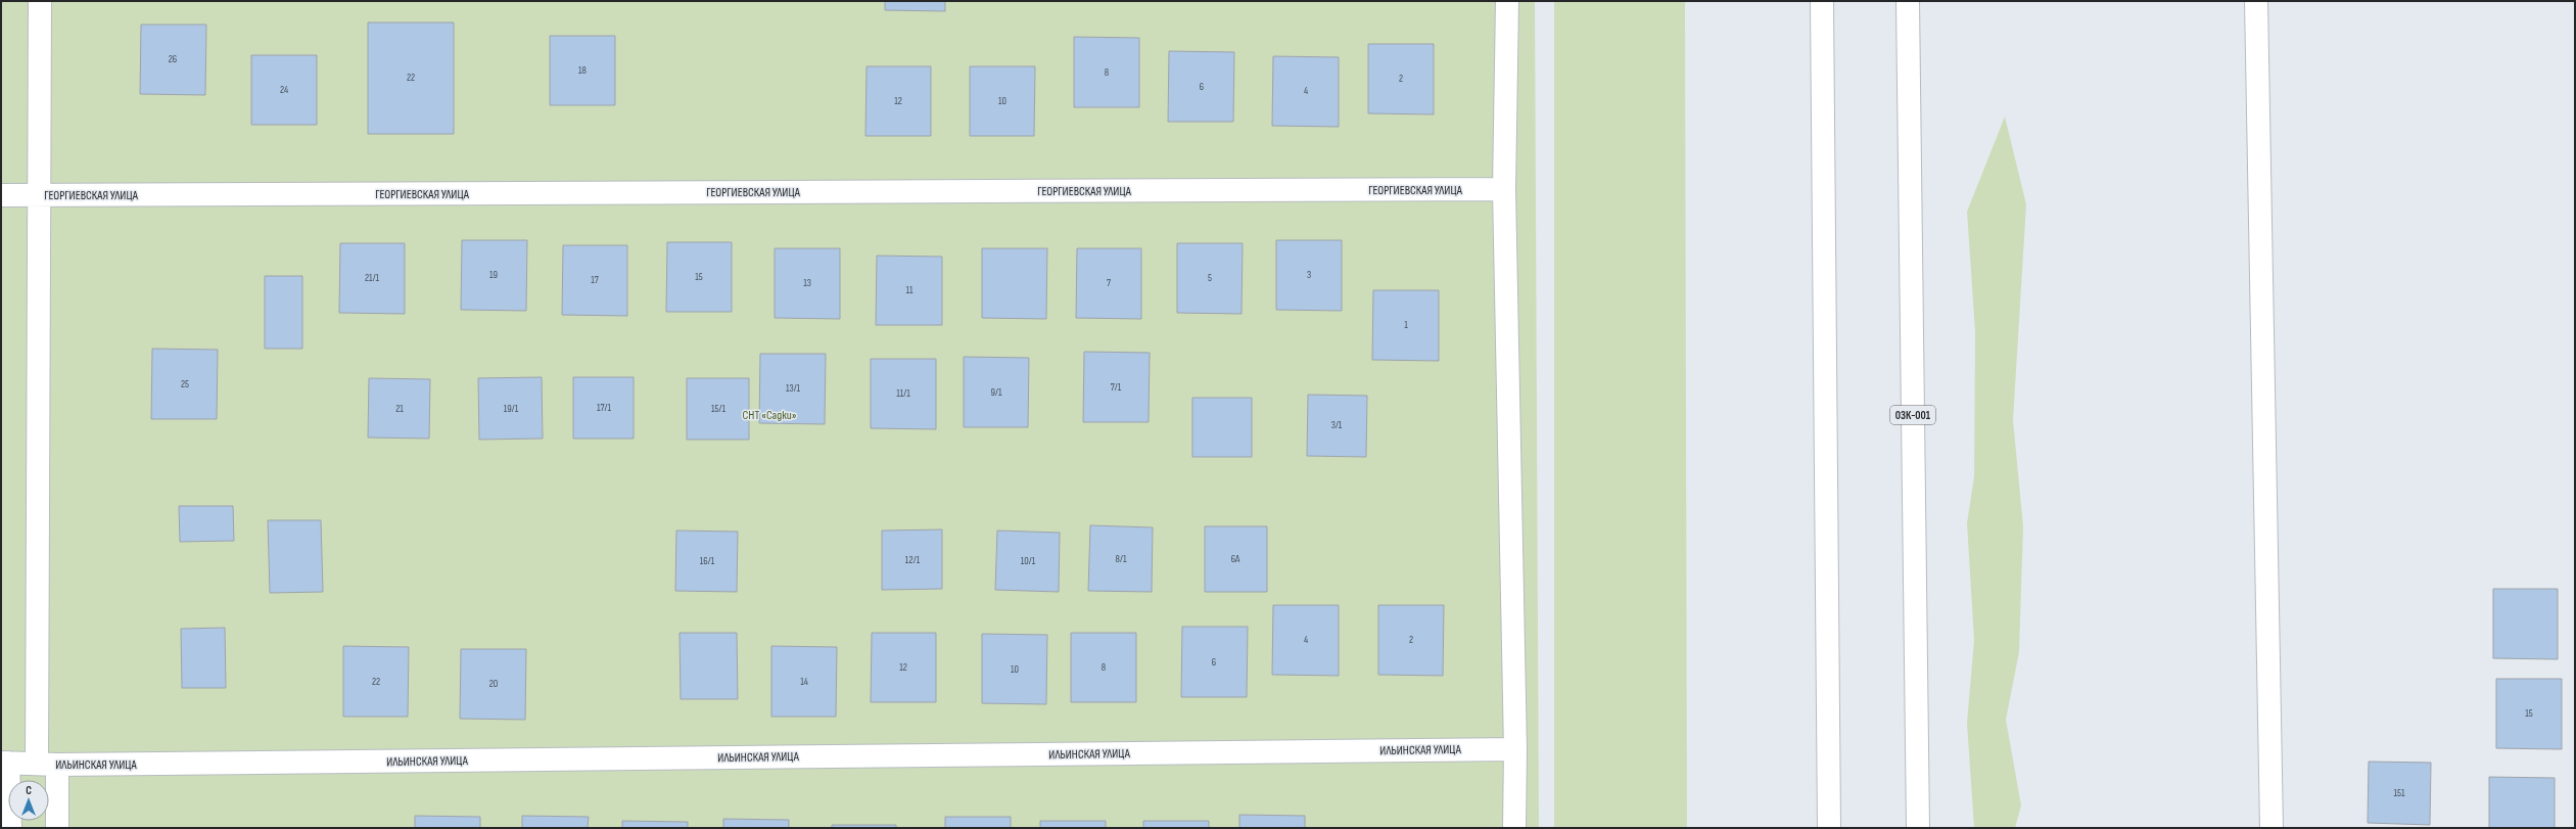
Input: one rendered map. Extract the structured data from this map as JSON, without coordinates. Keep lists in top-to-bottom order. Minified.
{"streets":{"street":["ГЕОРГИЕВСКАЯ УЛИЦА","03К-001","ИЛЬИНСКАЯ УЛИЦА"]},"parks":["СНТ «Садки»"],"house_numbers":["26","18","8","22","2","6","24","4","12","10","19","3","15","21/1","5","17","13","7","11","1","25","7/1","13/1","9/1","11/1","17/1","21","19/1","15/1","3/1","8/1","6А","12/1","16/1","10/1","4","2","6","12","8","10","22","14","20","15","151"],"north":"top"}
